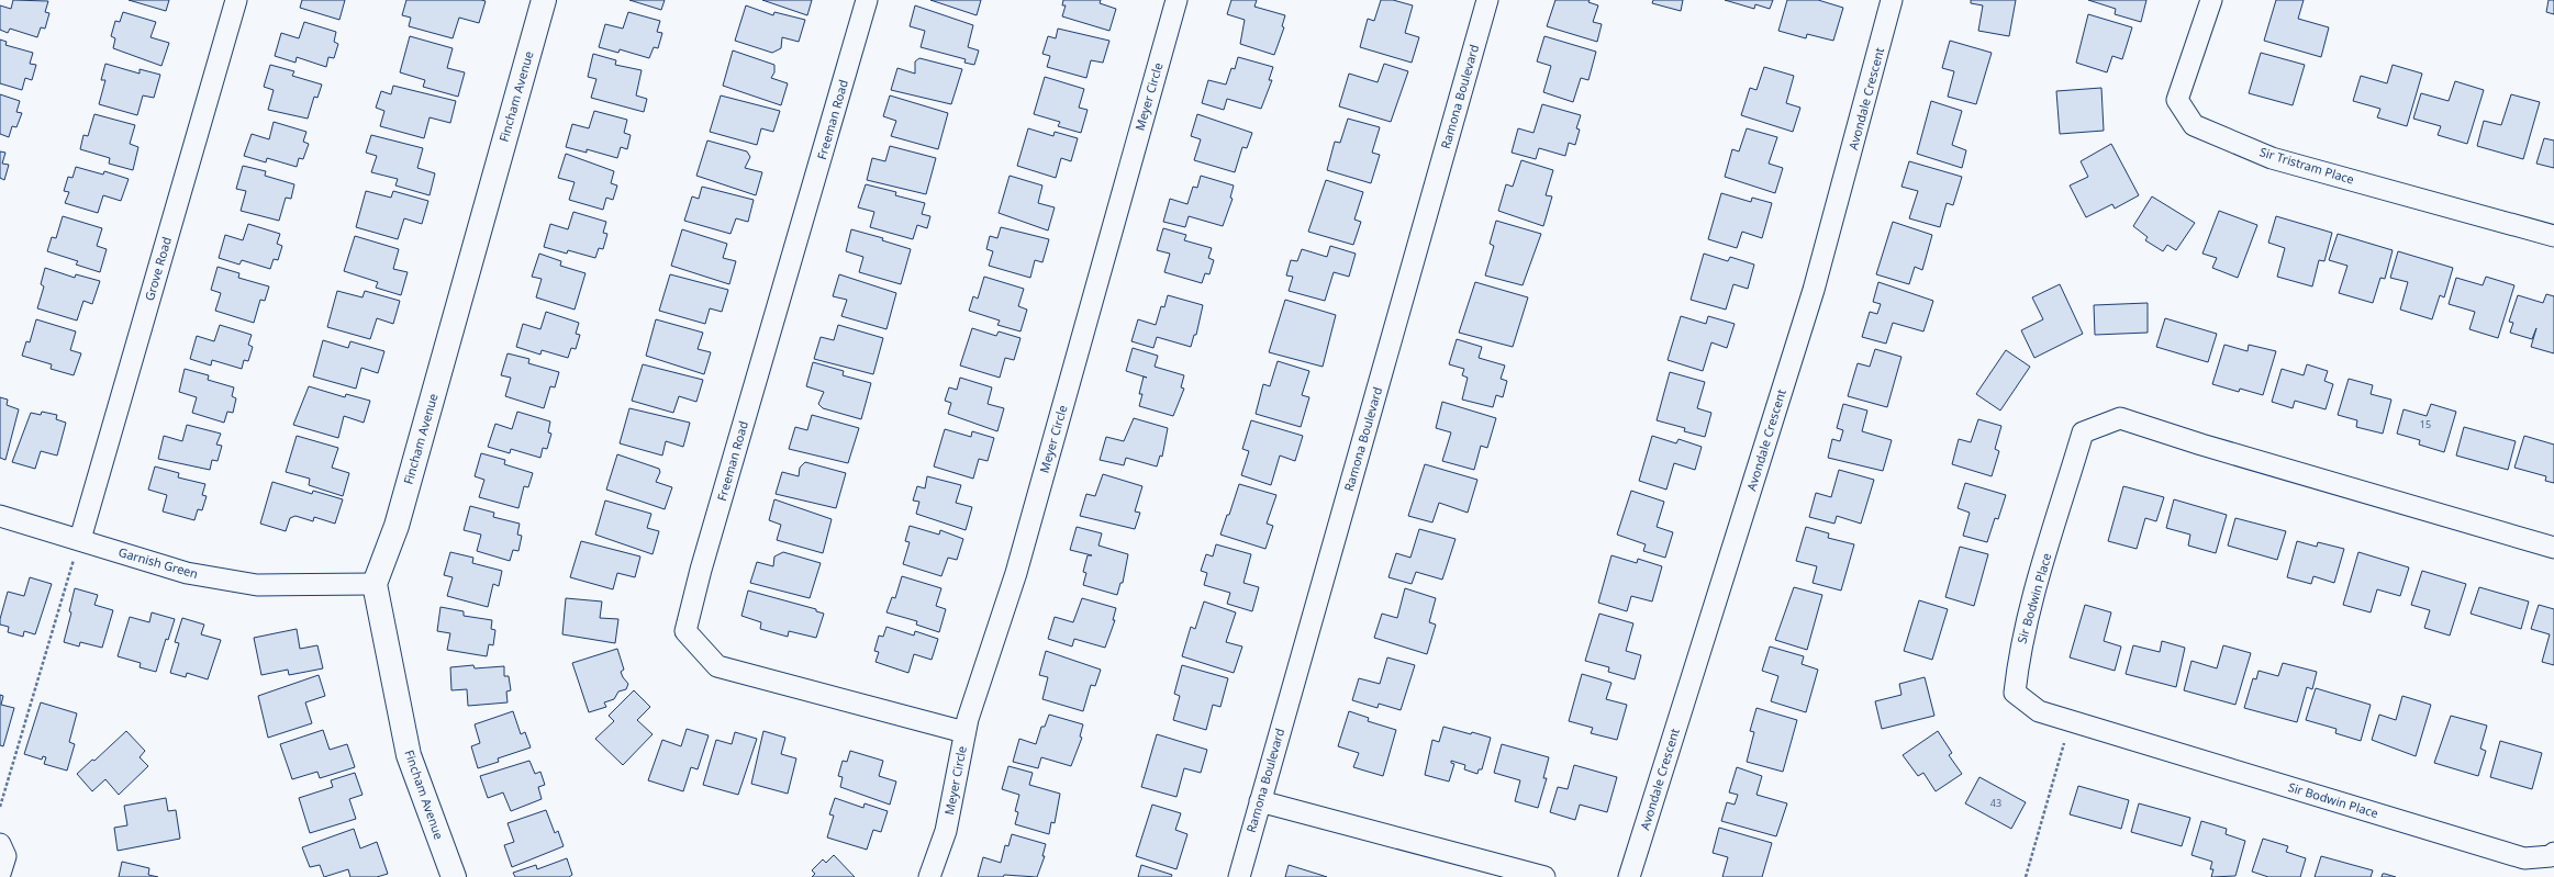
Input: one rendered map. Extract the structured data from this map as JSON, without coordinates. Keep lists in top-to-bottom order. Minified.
{"streets":{"street":["Fincham Avenue","Meyer Circle","Ramona Boulevard","Avondale Crescent","Freeman Road","Sir Tristram Place","Grove Road","Garnish Green","Sir Bodwin Place"]},"crossings":[["Fincham Avenue","Garnish Green"],["Meyer Circle","Freeman Road"],["Grove Road","Garnish Green"]],"house_numbers":["15","43"]}
